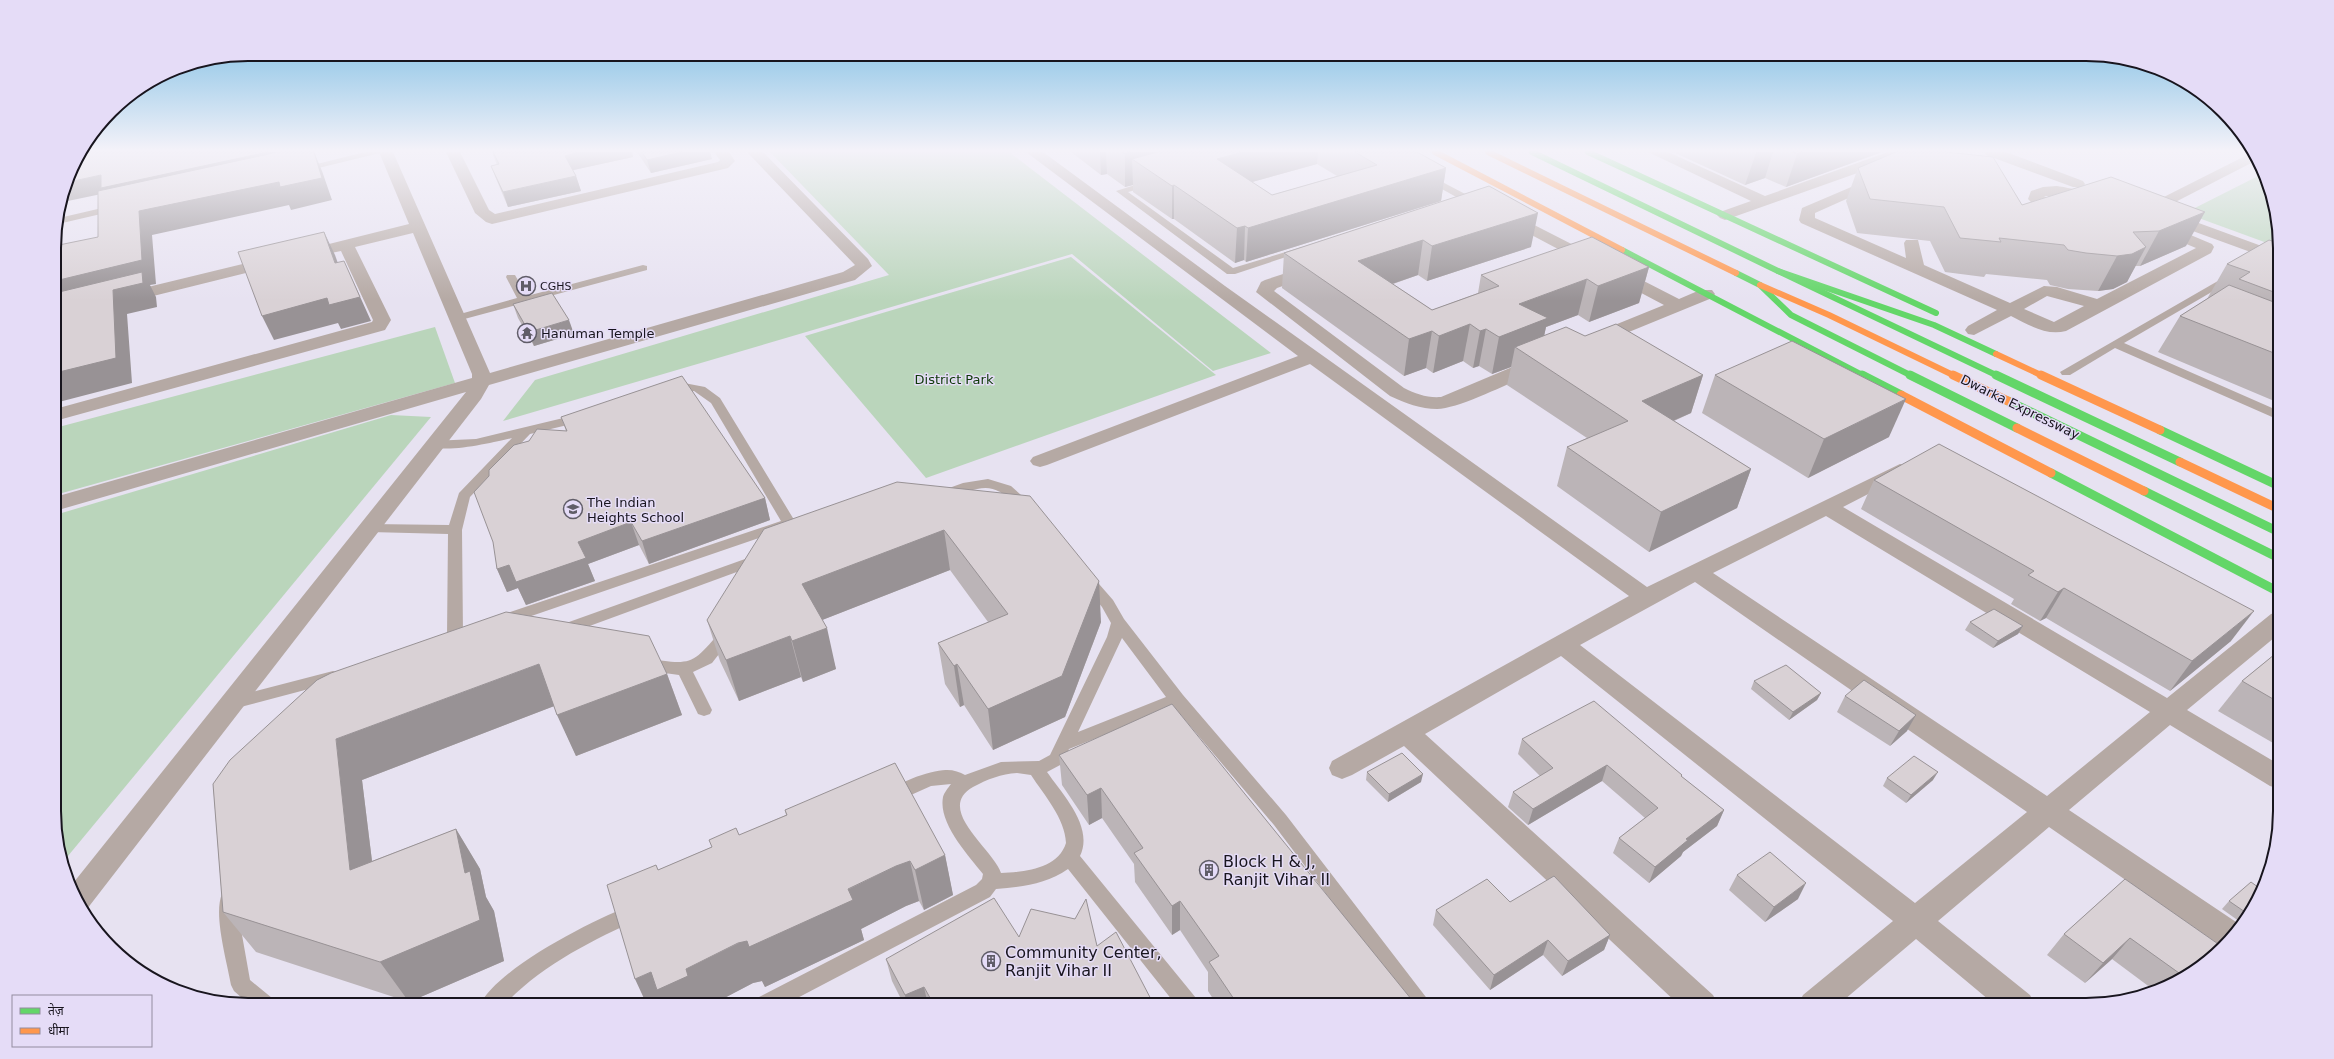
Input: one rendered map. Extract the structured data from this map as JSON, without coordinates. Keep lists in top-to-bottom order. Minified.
{"streets":{"main road":["Dwarka Expressway"]},"parks":["District Park"],"places":{"hospital":["CGHS"],"temple":["Hanuman Temple"],"school or university":["The Indian Heights School"],"building":["Block H & J, Ranjit Vihar II","Community Center, Ranjit Vihar II"]},"legend":["तेज़","धीमा"]}
